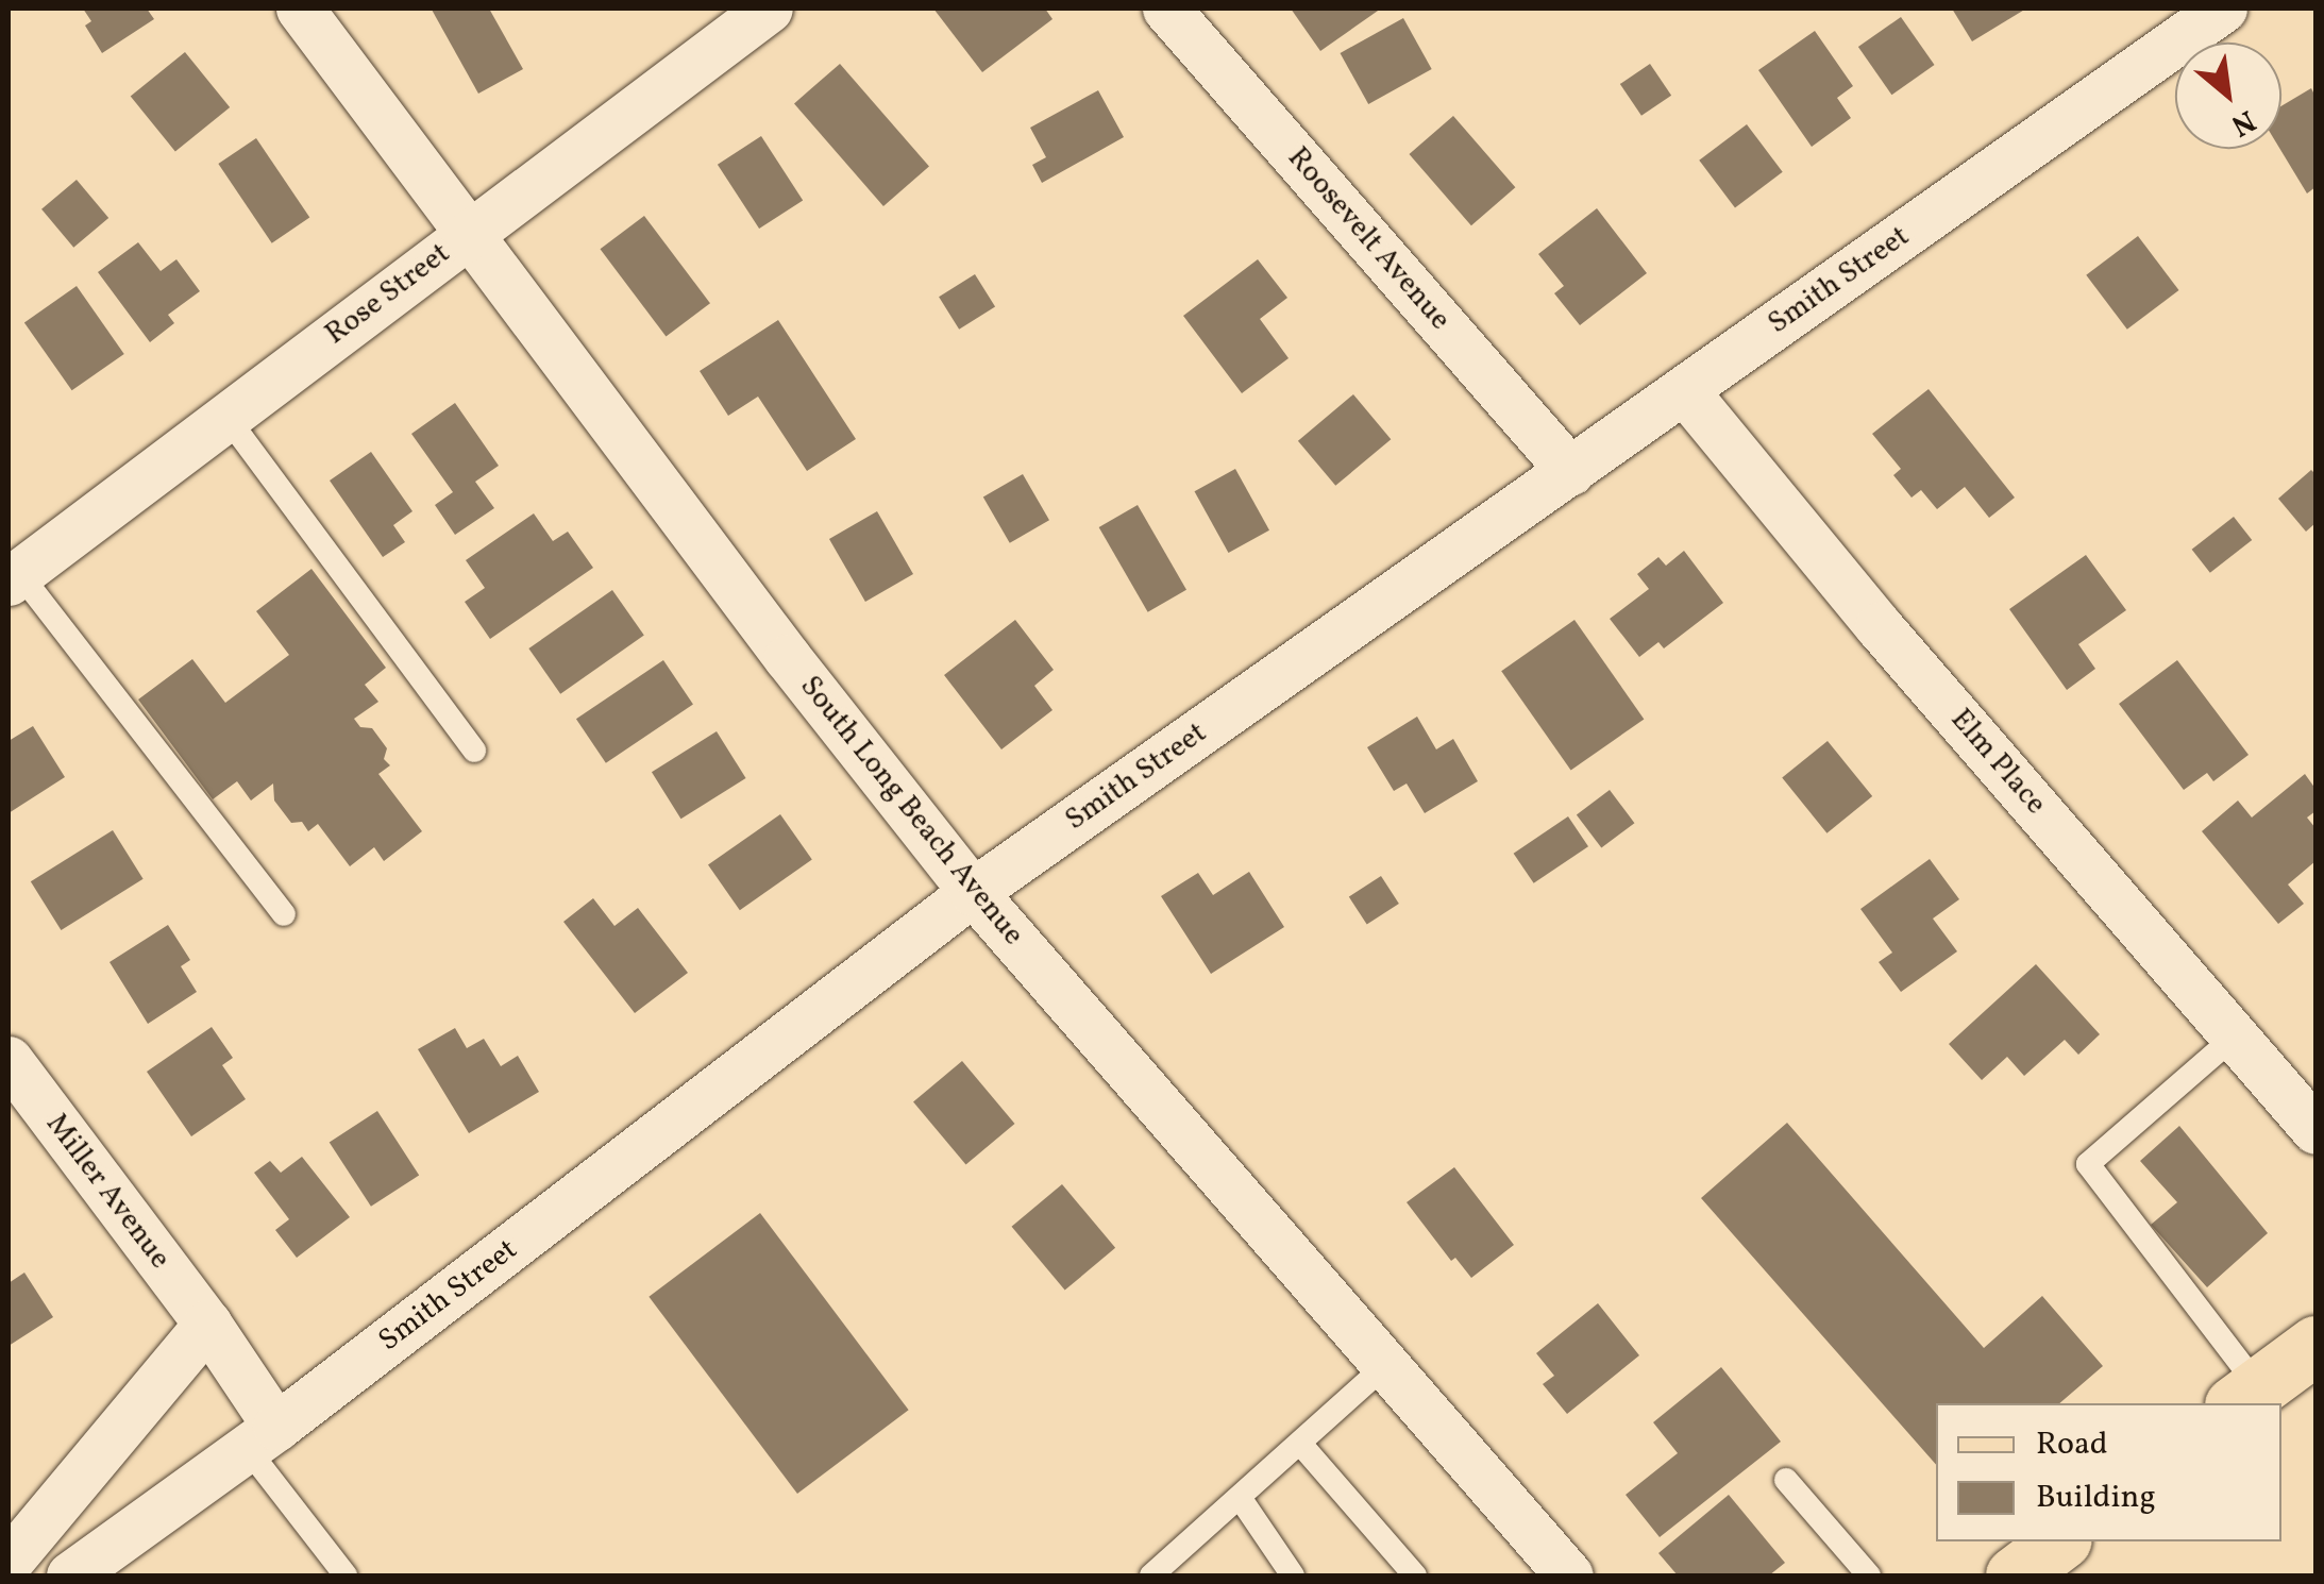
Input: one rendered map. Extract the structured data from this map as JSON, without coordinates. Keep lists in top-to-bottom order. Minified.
{"streets":{"street":["Roosevelt Avenue","Smith Street","Rose Street","Elm Place","South Long Beach Avenue","Miller Avenue"]},"crossings":[["Roosevelt Avenue","Smith Street"],["Smith Street","Elm Place"],["Smith Street","South Long Beach Avenue"],["Smith Street","Miller Avenue"],["Rose Street","South Long Beach Avenue"]],"legend":["Road","Building"],"north":"bottom right"}
